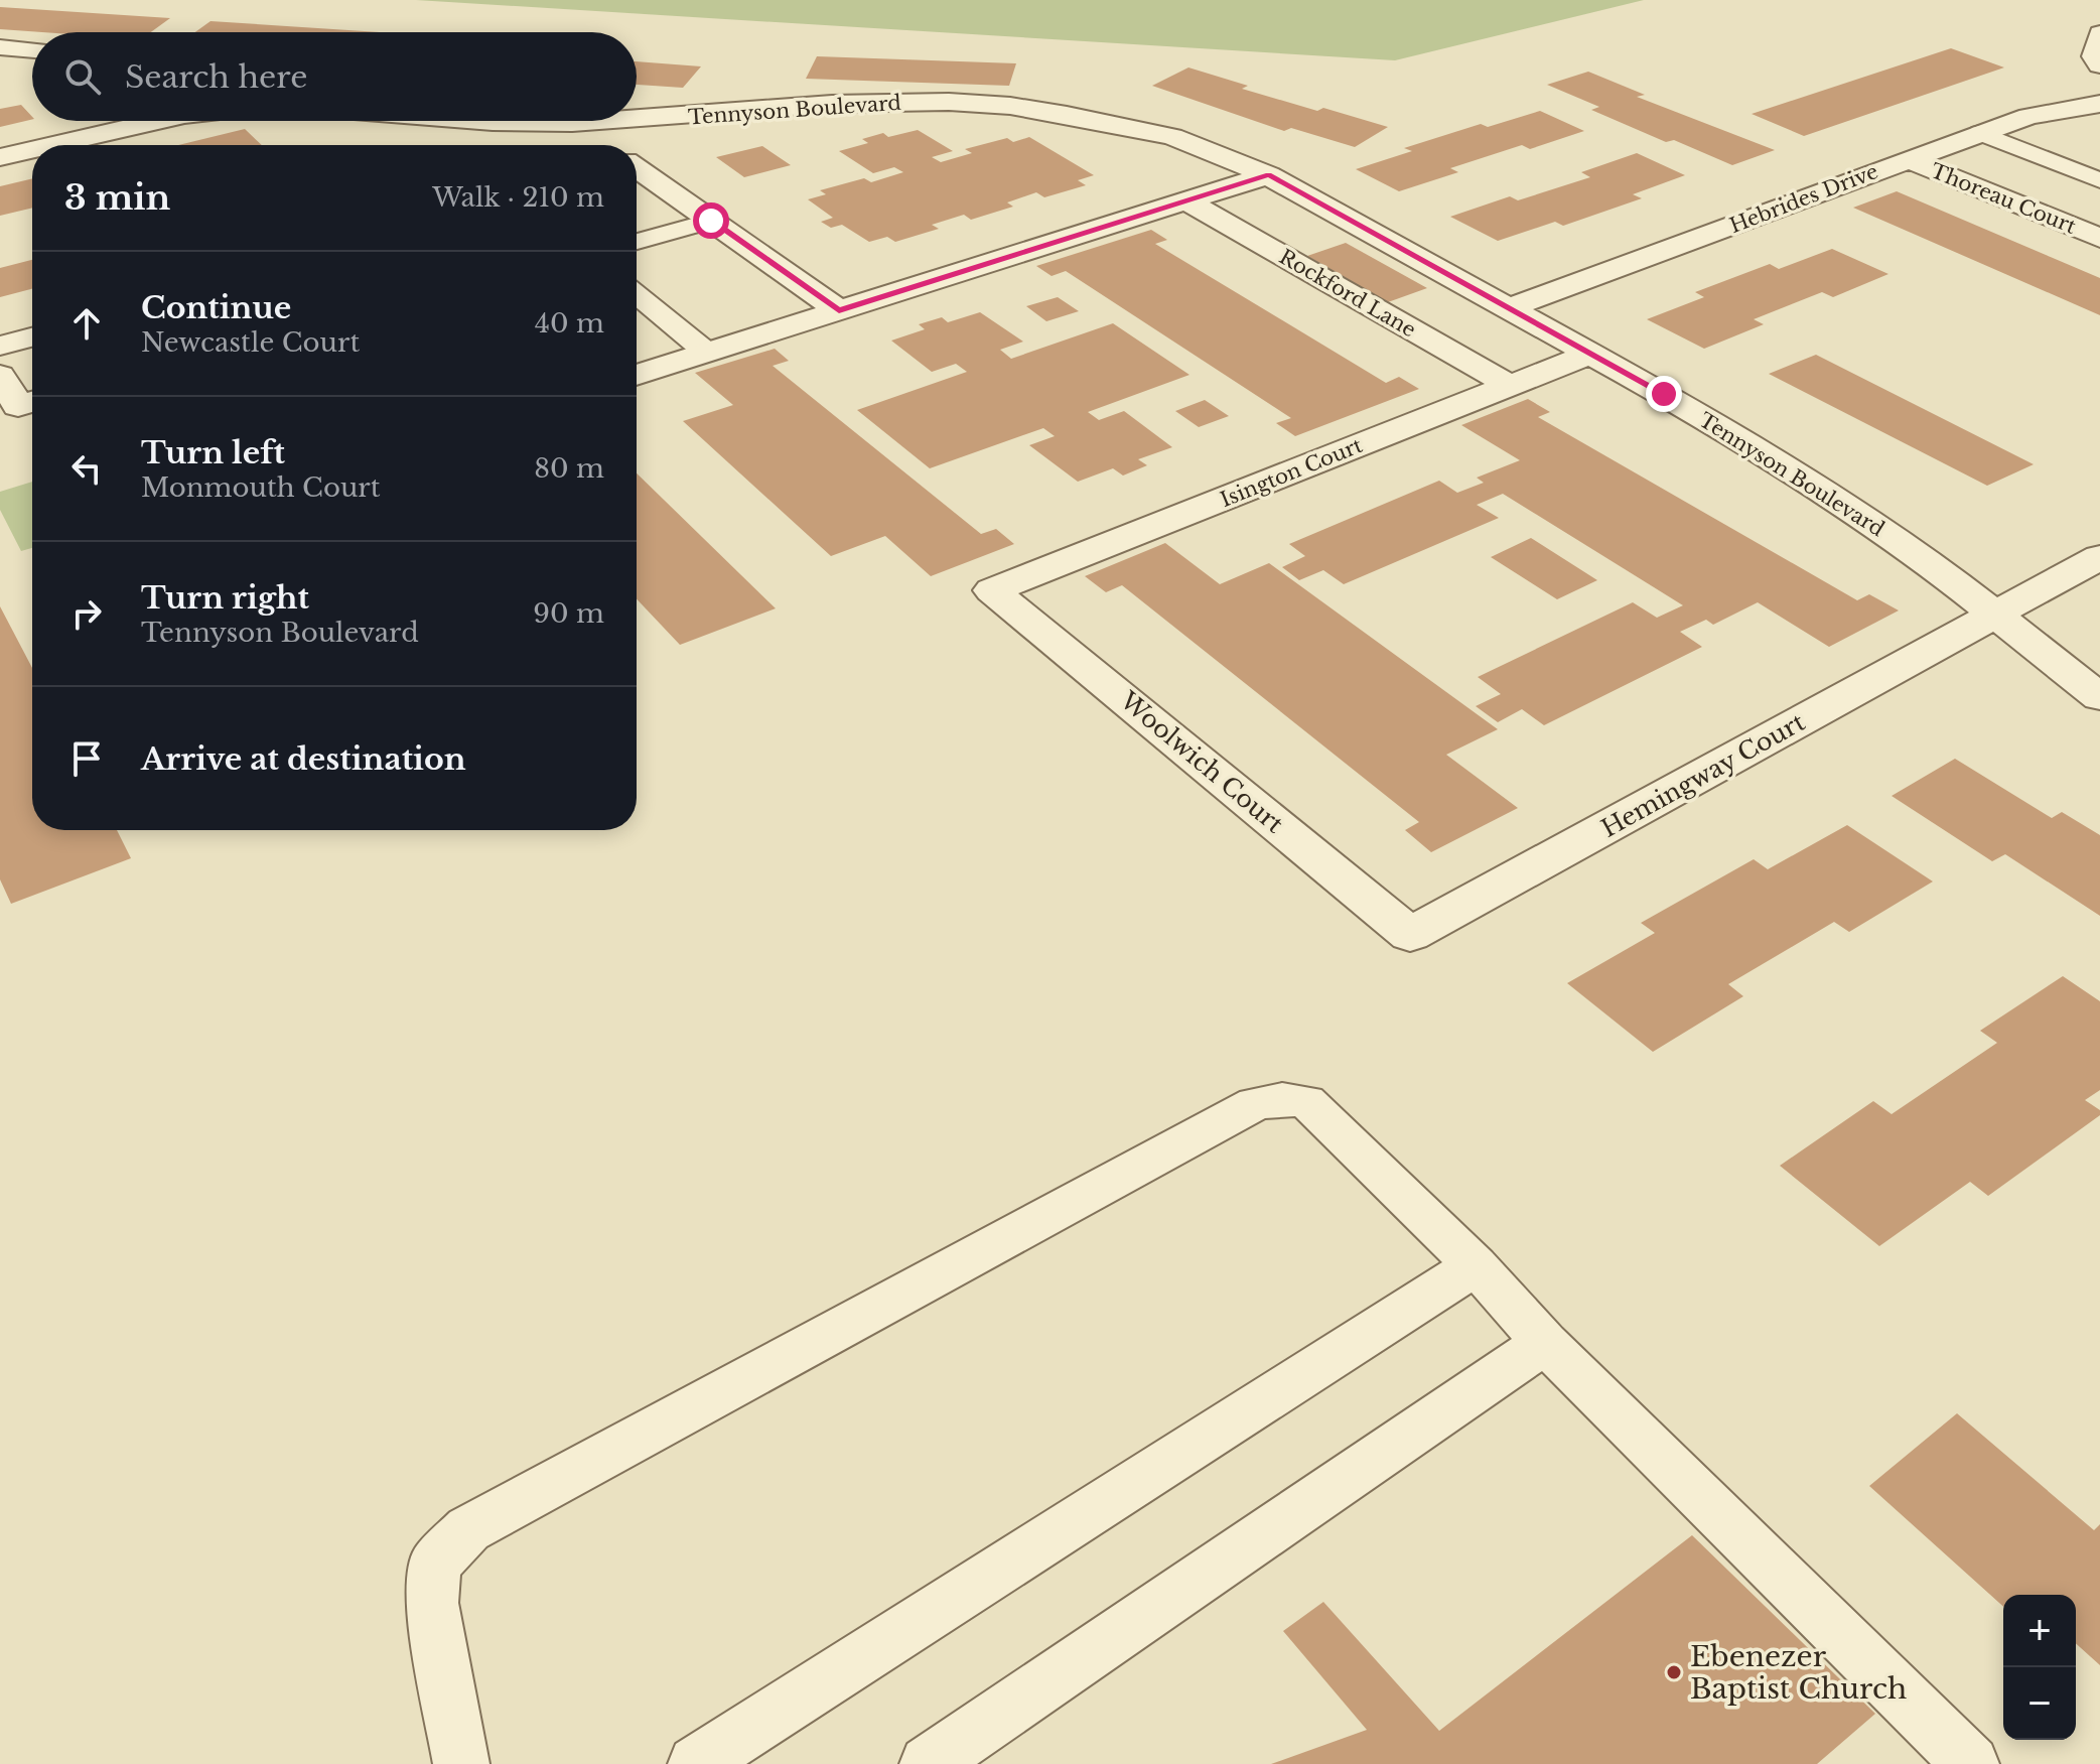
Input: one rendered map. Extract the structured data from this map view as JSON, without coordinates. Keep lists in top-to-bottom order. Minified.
{"streets":{"street":["Tennyson Boulevard","Hebrides Drive","Thoreau Court","Rockford Lane","Isington Court","Woolwich Court","Hemingway Court"]},"crossings":[["Tennyson Boulevard","Hebrides Drive"],["Tennyson Boulevard","Isington Court"],["Tennyson Boulevard","Hemingway Court"],["Hebrides Drive","Thoreau Court"],["Rockford Lane","Isington Court"],["Isington Court","Woolwich Court"],["Woolwich Court","Hemingway Court"]],"places":["Ebenezer Baptist Church"],"page":{"search":"Search here","heading":["3 min","Walk · 210 m"],"list":[["Continue","Newcastle Court","40 m"],["Turn left","Monmouth Court","80 m"],["Turn right","Tennyson Boulevard","90 m"],"Arrive at destination"],"map_buttons":["+","−"]}}
